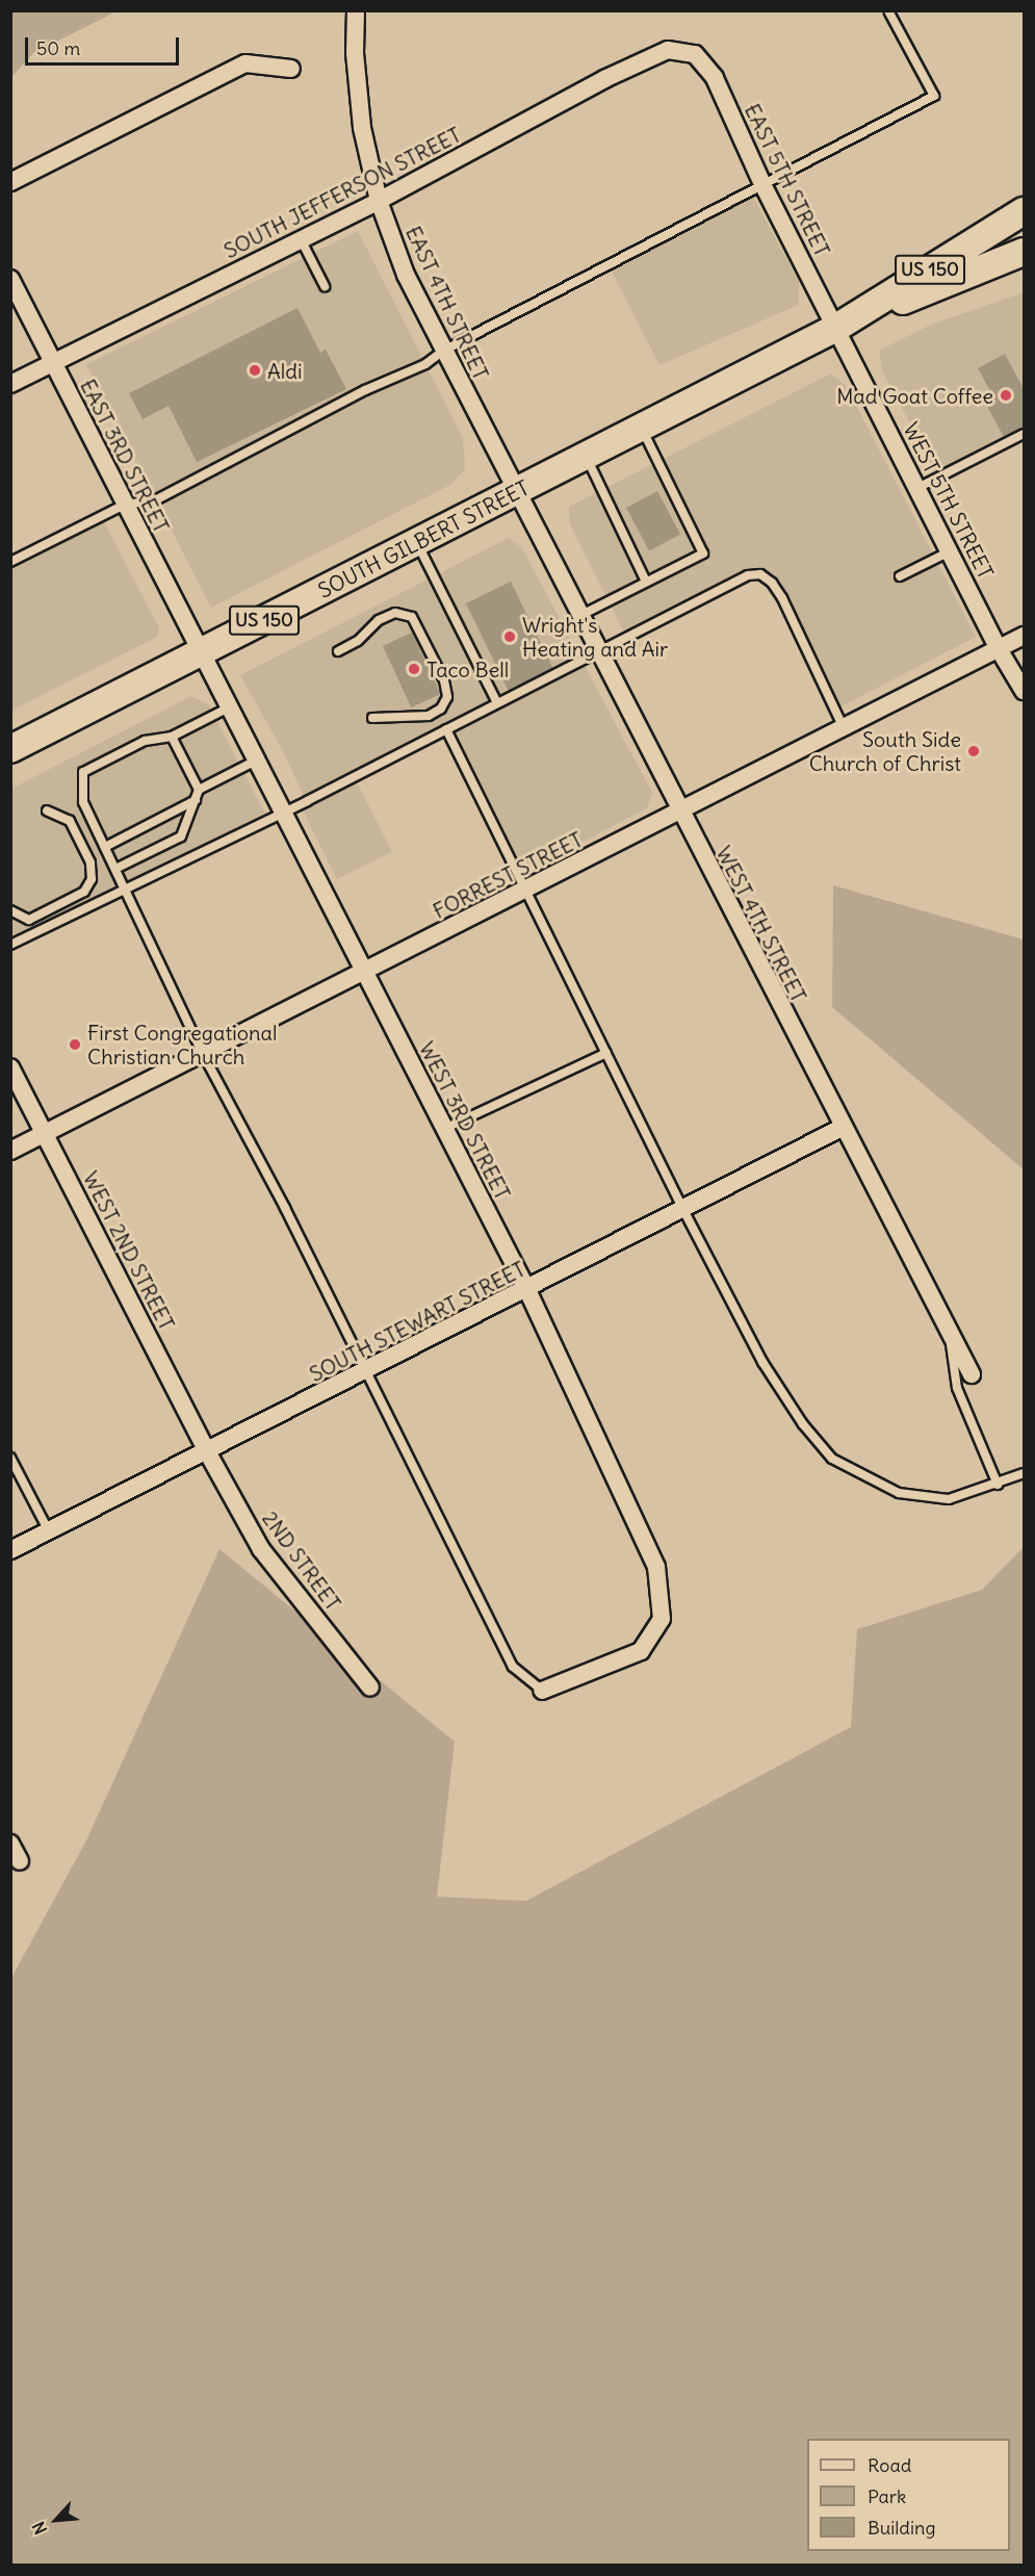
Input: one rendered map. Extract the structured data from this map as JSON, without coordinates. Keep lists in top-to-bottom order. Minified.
{"streets":{"main road":["US 150","SOUTH GILBERT STREET"],"street":["EAST 5TH STREET","SOUTH JEFFERSON STREET","EAST 4TH STREET","EAST 3RD STREET","WEST 5TH STREET","FORREST STREET","WEST 4TH STREET","WEST 3RD STREET","WEST 2ND STREET","SOUTH STEWART STREET","2ND STREET"]},"crossings":[["EAST 5TH STREET","SOUTH JEFFERSON STREET"],["EAST 5TH STREET","WEST 5TH STREET"],["EAST 5TH STREET","SOUTH GILBERT STREET"],["SOUTH JEFFERSON STREET","EAST 4TH STREET"],["SOUTH JEFFERSON STREET","EAST 3RD STREET"],["EAST 4TH STREET","SOUTH GILBERT STREET"],["EAST 4TH STREET","WEST 4TH STREET"],["EAST 3RD STREET","SOUTH GILBERT STREET"],["EAST 3RD STREET","WEST 3RD STREET"],["WEST 5TH STREET","SOUTH GILBERT STREET"],["WEST 5TH STREET","FORREST STREET"],["SOUTH GILBERT STREET","WEST 4TH STREET"],["SOUTH GILBERT STREET","WEST 3RD STREET"],["FORREST STREET","WEST 4TH STREET"],["FORREST STREET","WEST 3RD STREET"],["FORREST STREET","WEST 2ND STREET"],["WEST 4TH STREET","SOUTH STEWART STREET"],["WEST 3RD STREET","SOUTH STEWART STREET"],["WEST 2ND STREET","SOUTH STEWART STREET"],["WEST 2ND STREET","2ND STREET"],["SOUTH STEWART STREET","2ND STREET"]],"places":["Aldi","Mad Goat Coffee","Wright's Heating and Air","Taco Bell","South Side Church of Christ","First Congregational Christian Church"],"legend":["Road","Park","Building"],"scale_bar":"50 m","north":"bottom left"}
